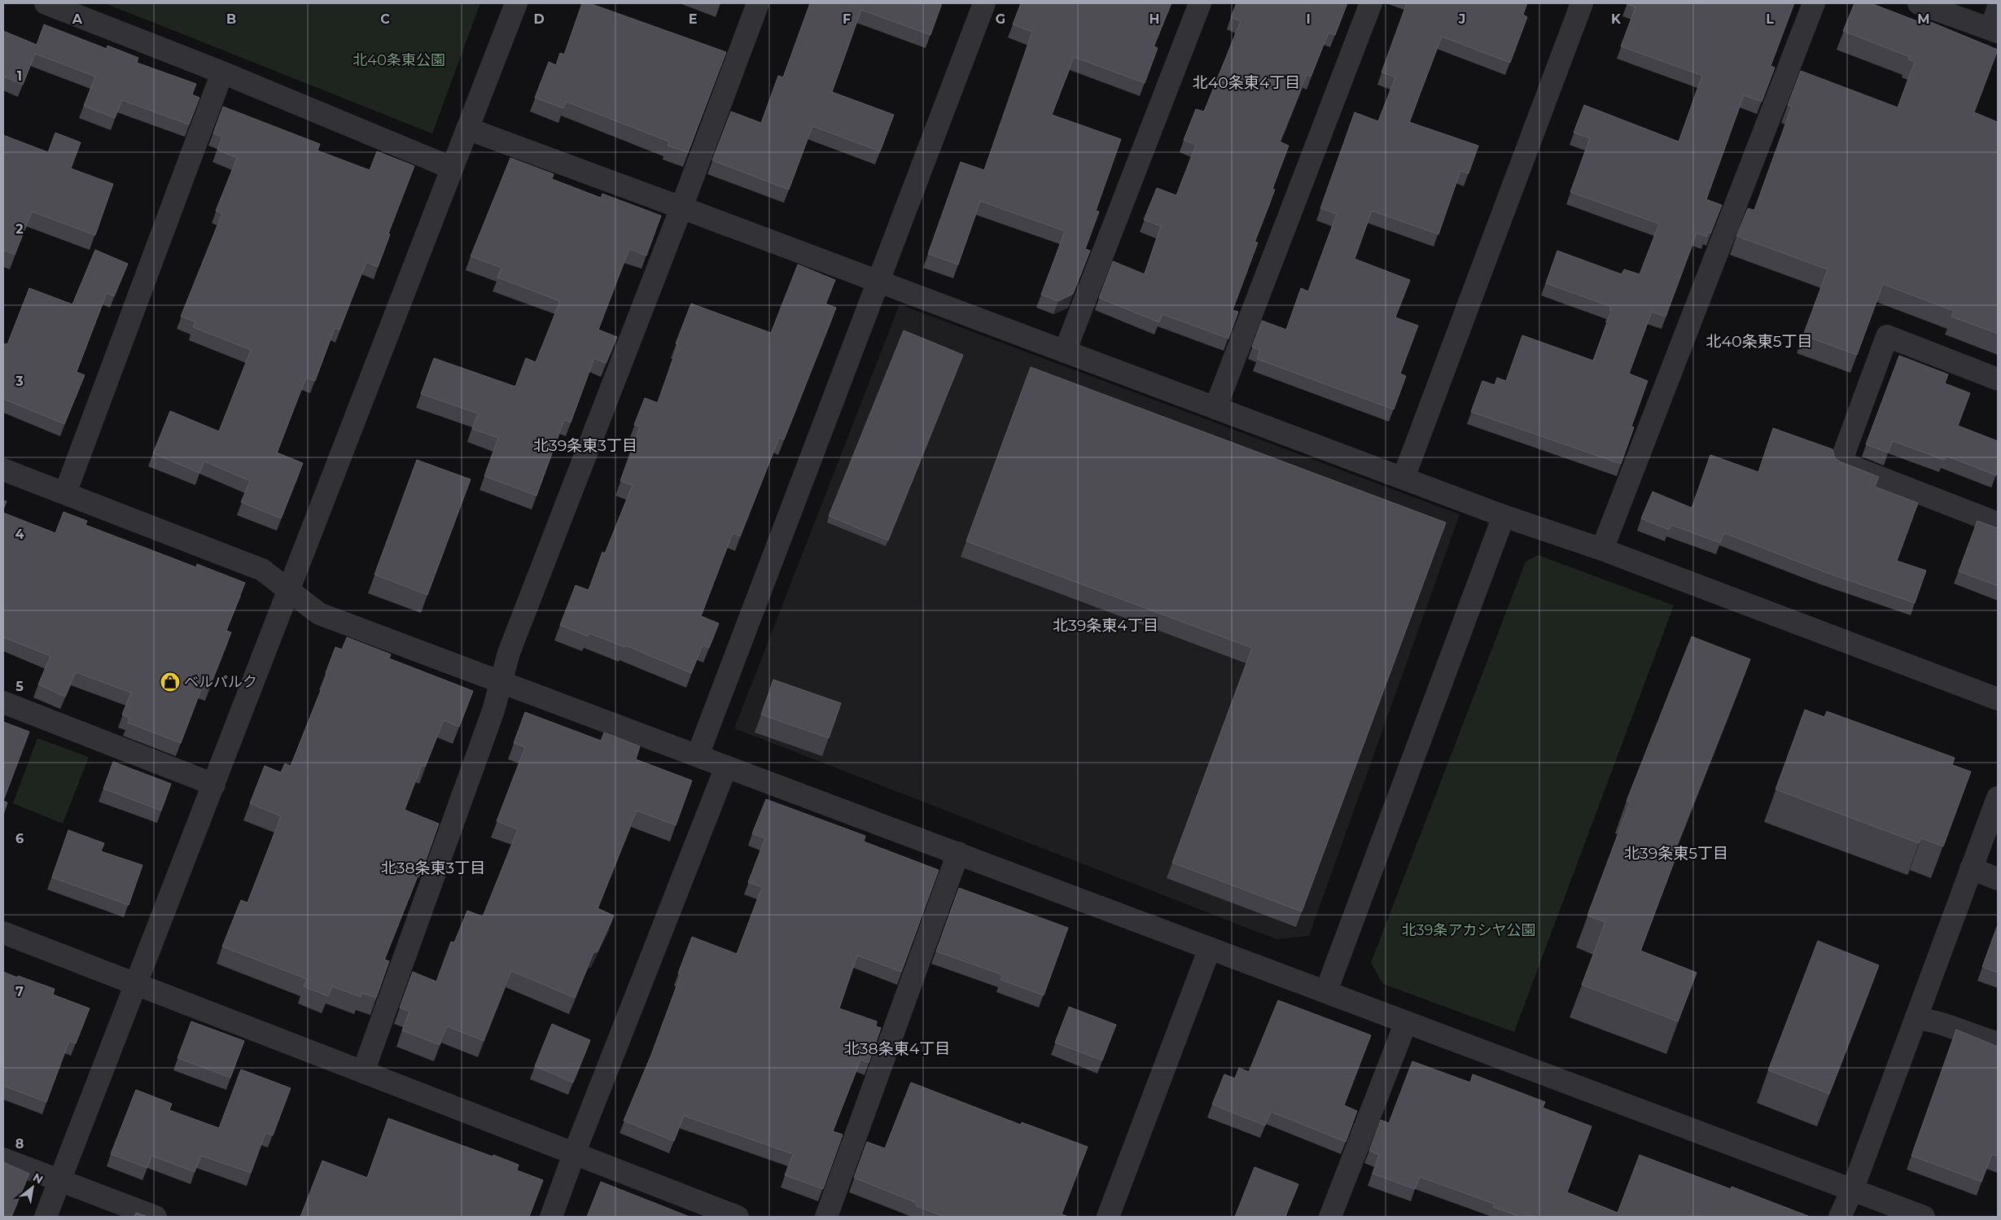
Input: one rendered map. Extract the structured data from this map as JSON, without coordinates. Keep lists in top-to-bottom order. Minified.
{"districts":["北40条東4丁目","北40条東5丁目","北39条東3丁目","北39条東4丁目","北39条東5丁目","北38条東3丁目","北38条東4丁目"],"parks":["北40条東公園","北39条アカシヤ公園"],"places":{"shop":["ベルパルク"]},"north":"top right","grid":{"columns":["A","B","C","D","E","F","G","H","I","J","K","L","M"],"rows":["1","2","3","4","5","6","7","8"]}}
